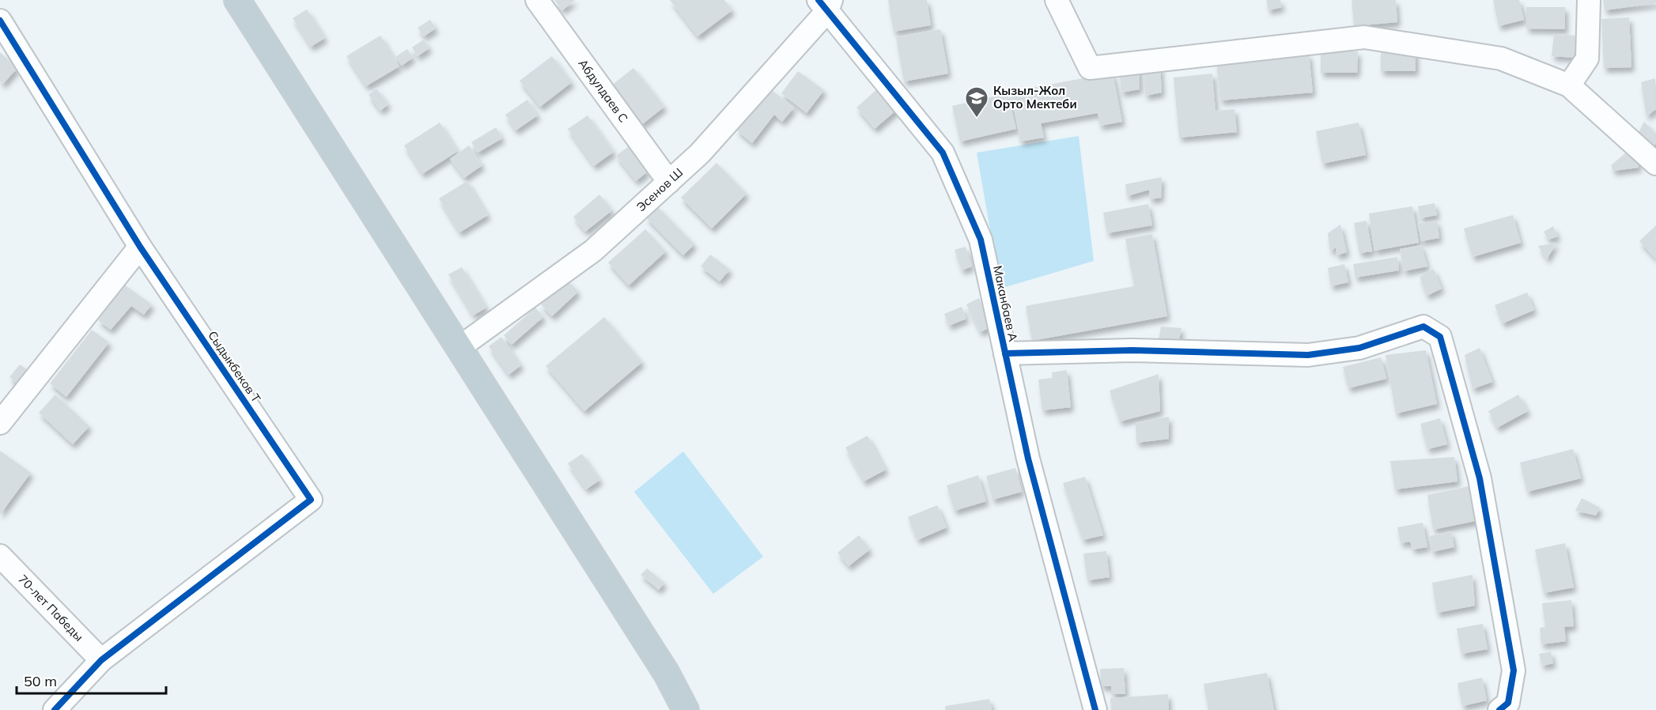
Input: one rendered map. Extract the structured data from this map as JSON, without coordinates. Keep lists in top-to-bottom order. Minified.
{"streets":{"street":["Абдулдаев С","Эсенов Ш","Маканбаев А","Сыдыкбеков Т","70-лет Пабеды"]},"crossings":[["Абдулдаев С","Эсенов Ш"],["Эсенов Ш","Маканбаев А"],["Сыдыкбеков Т","70-лет Пабеды"]],"places":{"school or university":["Кызыл-Жол Орто Мектеби"]},"scale_bar":"50 m"}
